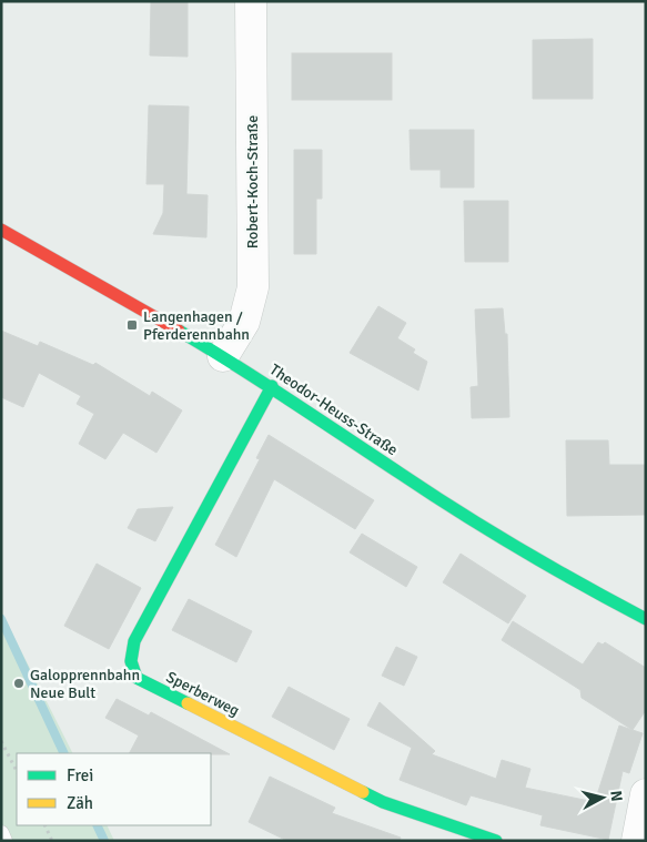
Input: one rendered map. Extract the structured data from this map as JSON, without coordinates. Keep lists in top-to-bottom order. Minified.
{"streets":{"street":["Robert-Koch-Straße","Theodor-Heuss-Straße","Sperberweg"]},"crossings":[["Robert-Koch-Straße","Theodor-Heuss-Straße"],["Theodor-Heuss-Straße","Sperberweg"]],"places":{"transit":["Langenhagen / Pferderennbahn"],"other":["Galopprennbahn Neue Bult"]},"legend":["Frei","Zäh"],"north":"right"}
